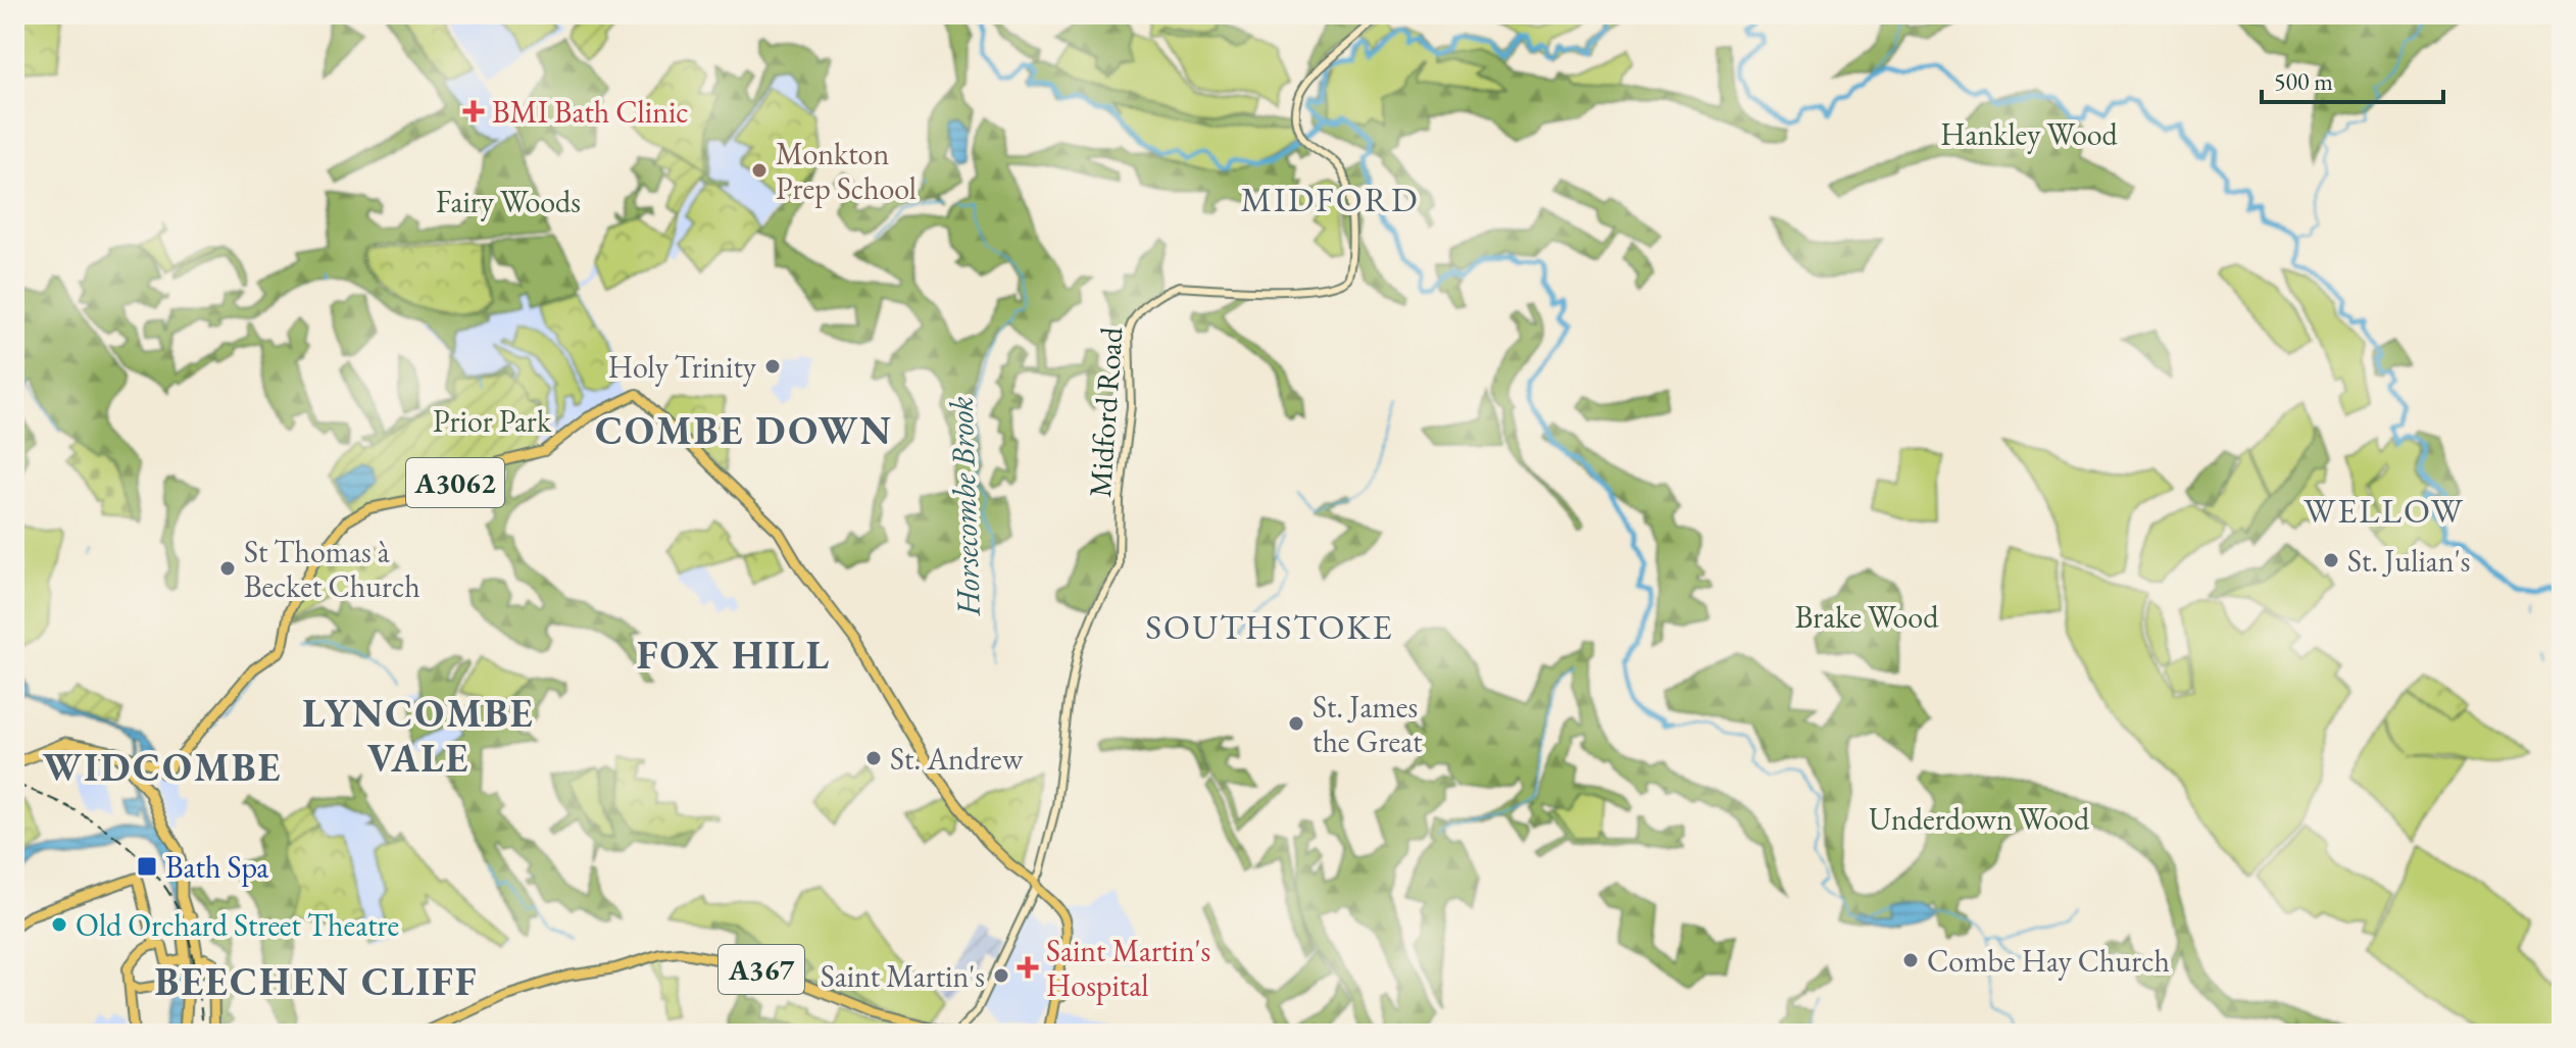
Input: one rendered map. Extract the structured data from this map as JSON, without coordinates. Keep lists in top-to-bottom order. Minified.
{"streets":{"main road":["Midford Road","A3062","A367"]},"crossings":[["Midford Road","A3062"],["Midford Road","A367"]],"districts":["MIDFORD","COMBE DOWN","WELLOW","SOUTHSTOKE","FOX HILL","LYNCOMBE VALE","WIDCOMBE","BEECHEN CLIFF"],"water":["Horsecombe Brook"],"parks":["Hankley Wood","Fairy Woods","Prior Park","Brake Wood","Underdown Wood"],"places":{"health":["BMI Bath Clinic","Saint Martin's Hospital"],"other":["Monkton Prep School","Holy Trinity","St. Julian's","St Thomas à Becket Church","St. James the Great","St. Andrew","Old Orchard Street Theatre","Combe Hay Church","Saint Martin's"],"transit":["Bath Spa"]},"scale_bar":"500 m"}
